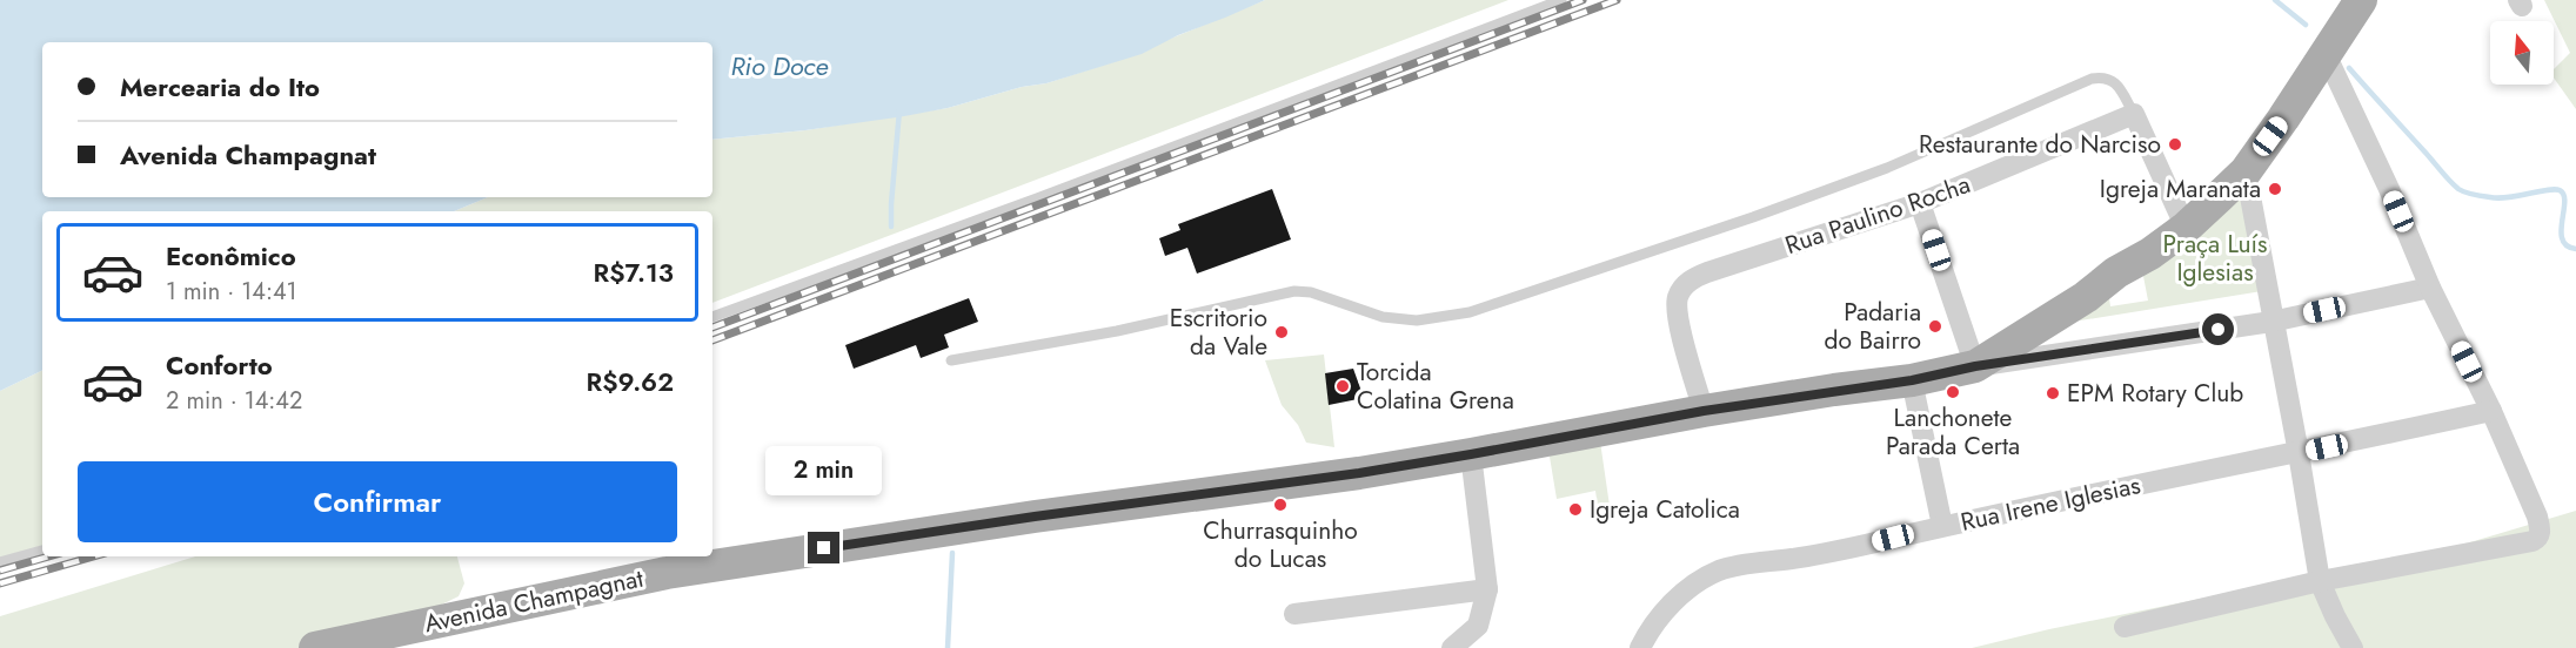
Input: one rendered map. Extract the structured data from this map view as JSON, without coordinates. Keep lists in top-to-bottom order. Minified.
{"streets":{"main road":["Avenida Champagnat"],"street":["Rua Paulino Rocha","Rua Irene Iglesias"]},"crossings":[["Rua Paulino Rocha","Avenida Champagnat"]],"water":["Rio Doce"],"parks":["Praça Luís Iglesias"],"places":["Restaurante do Narciso","Igreja Maranata","Padaria do Bairro","Escritorio da Vale","Torcida Colatina Grena","Lanchonete Parada Certa","EPM Rotary Club","Churrasquinho do Lucas","Igreja Catolica"],"north":"top","page":{"banner":["Mercearia do Ito","Avenida Champagnat"],"list":[{"name":"Econômico","note":"1 min · 14:41","value":"R$7.13"},{"name":"Conforto","note":"2 min · 14:42","value":"R$9.62"}],"bubble":"2 min","buttons":"Confirmar"}}
